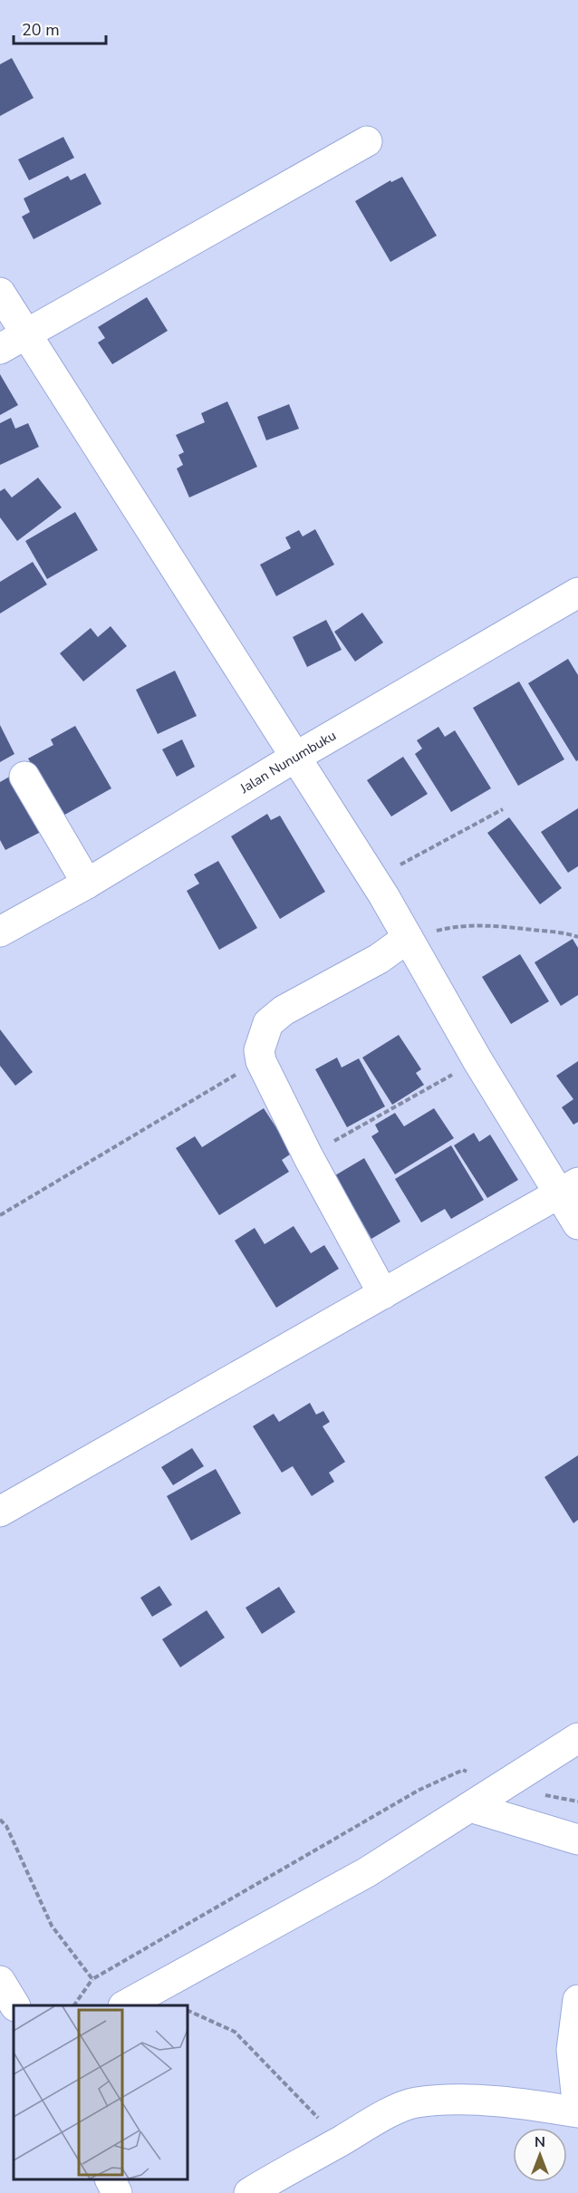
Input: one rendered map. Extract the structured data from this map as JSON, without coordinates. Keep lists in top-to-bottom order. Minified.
{"streets":{"street":["Jalan Nunumbuku"]},"scale_bar":"20 m","north":"top"}
